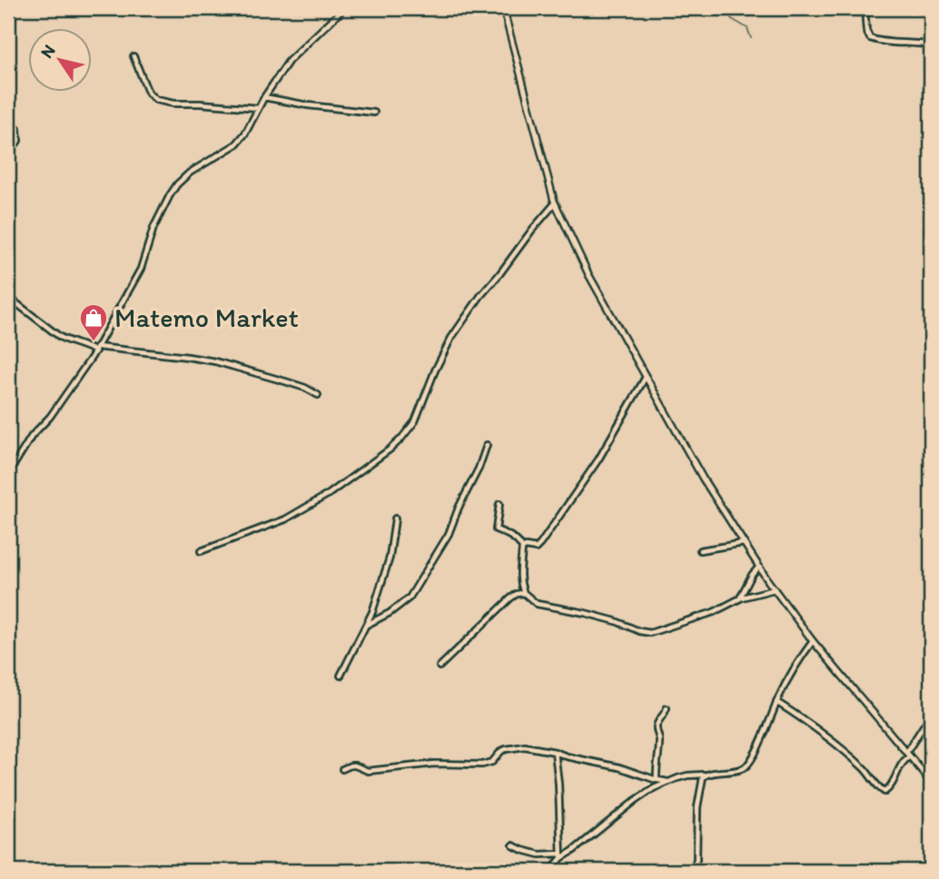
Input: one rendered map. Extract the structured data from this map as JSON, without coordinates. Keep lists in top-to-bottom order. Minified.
{"places":{"shop":["Matemo Market"]},"north":"top left"}
